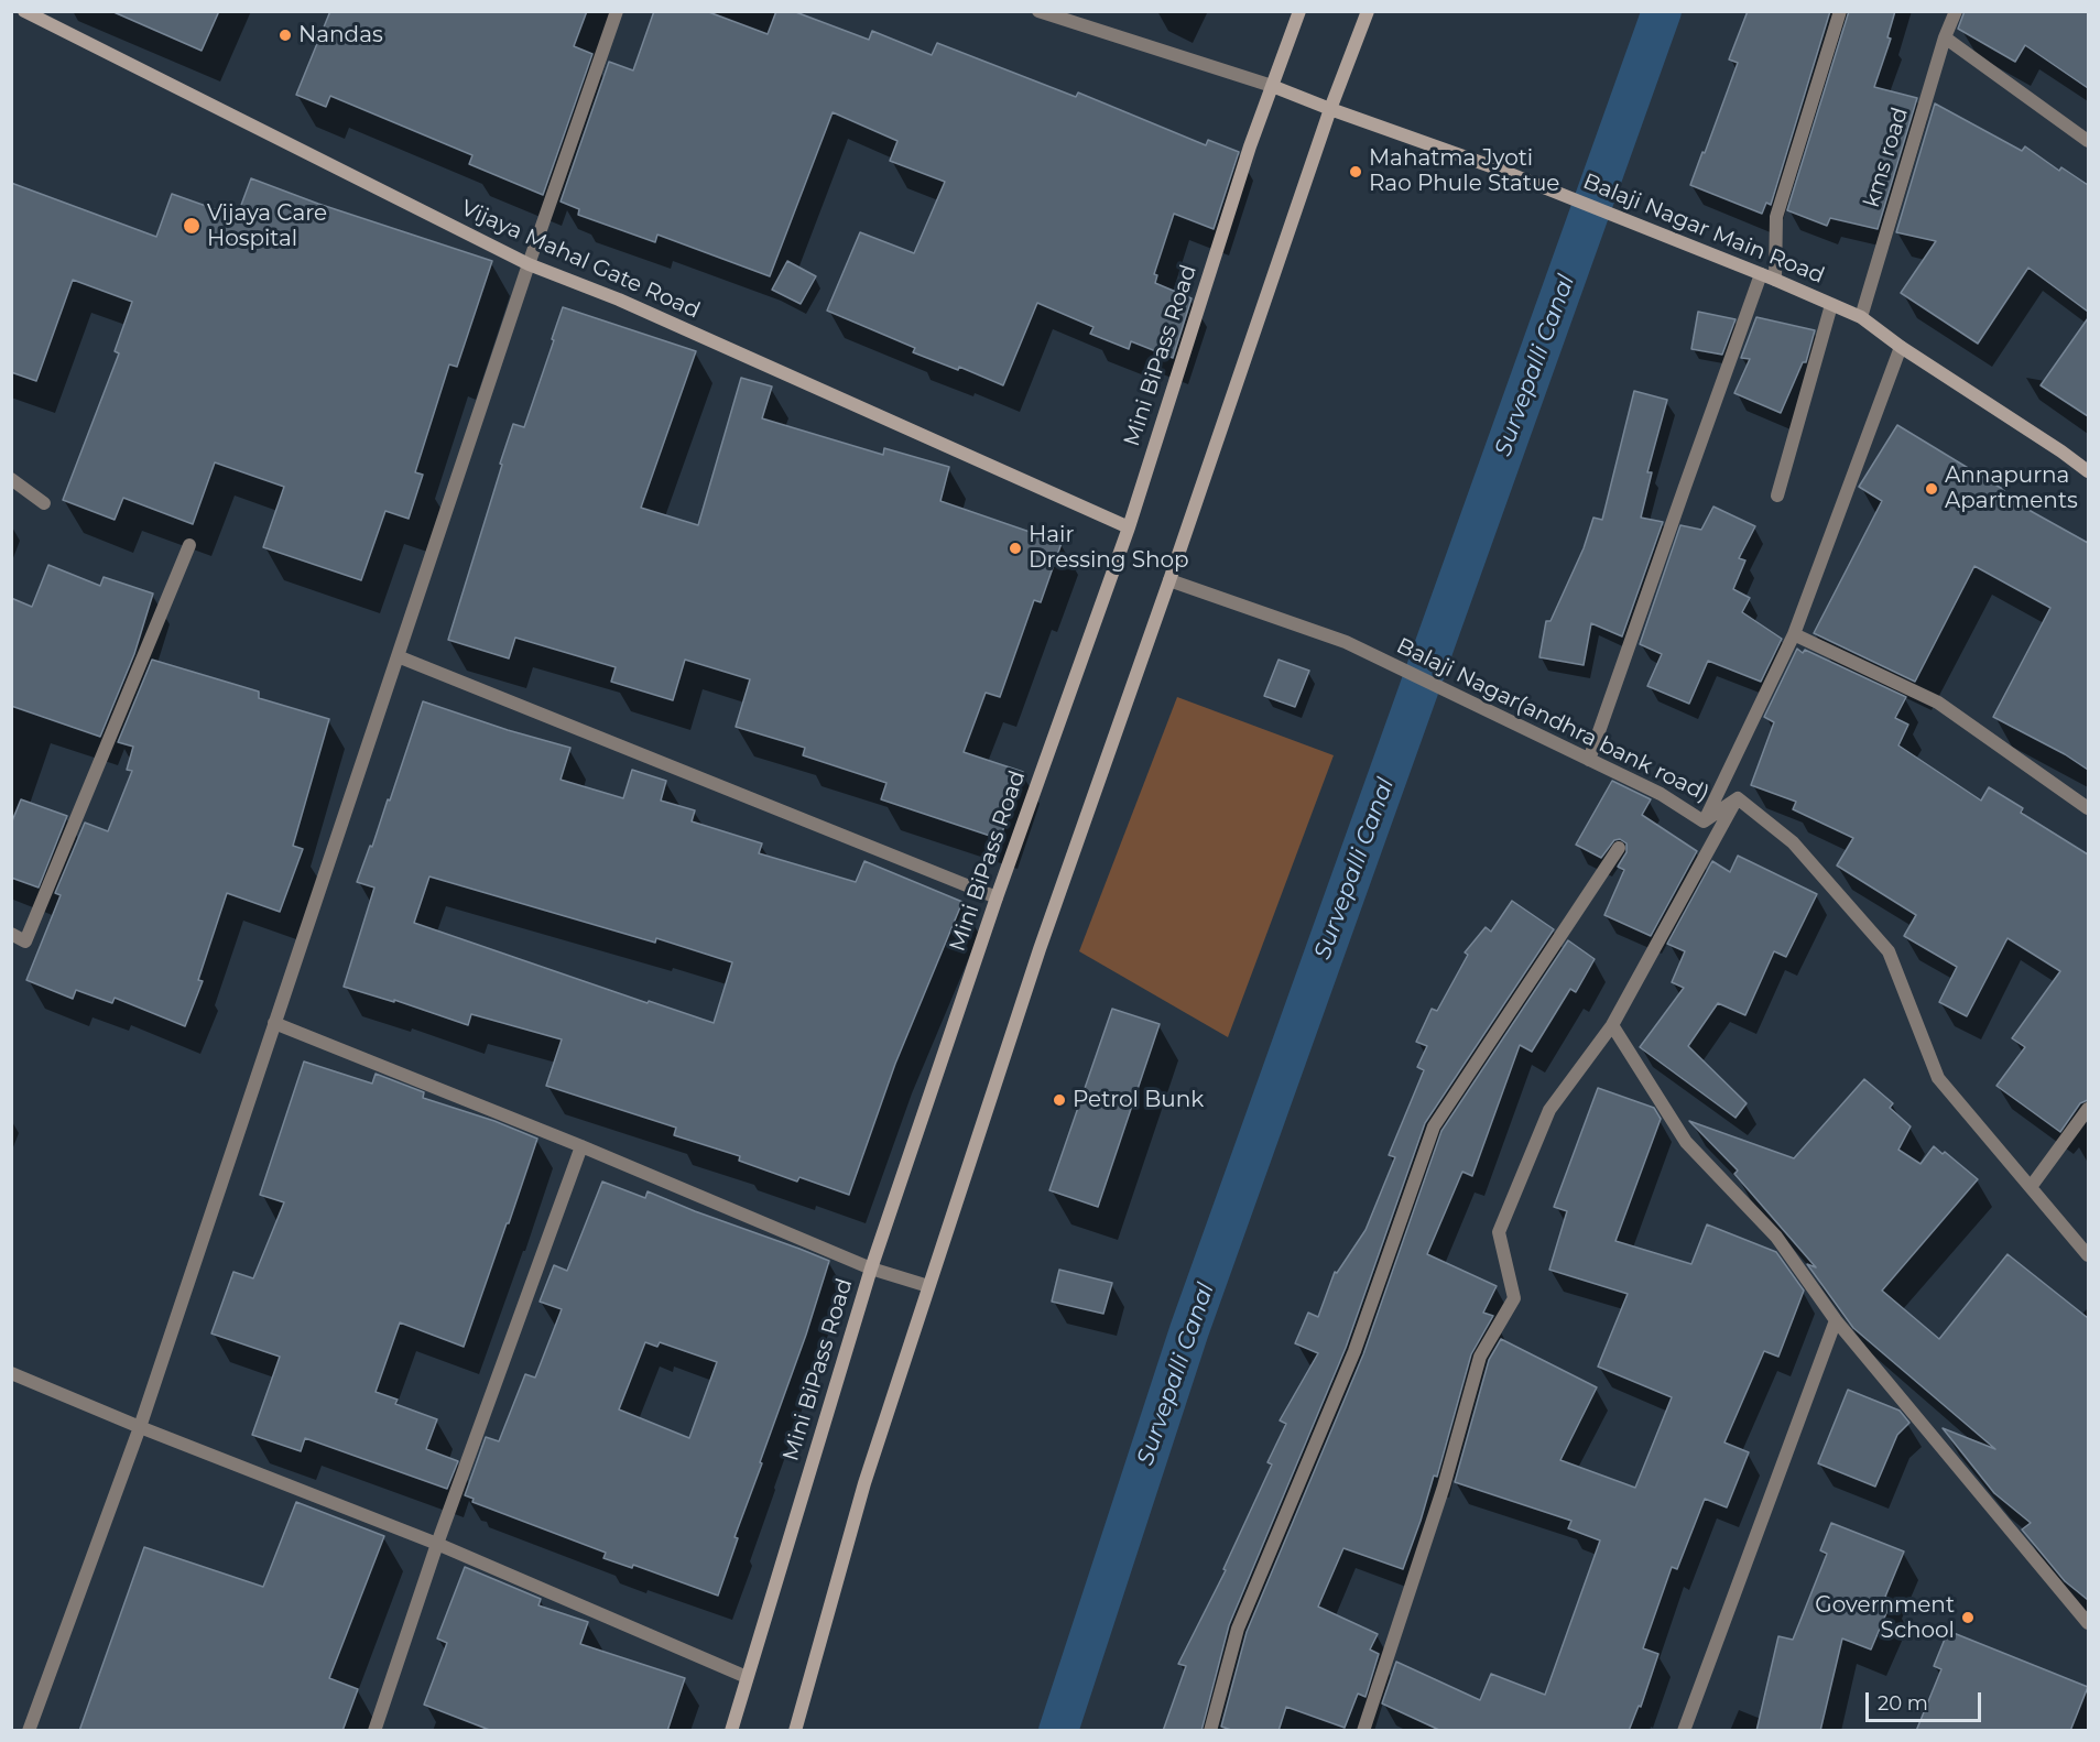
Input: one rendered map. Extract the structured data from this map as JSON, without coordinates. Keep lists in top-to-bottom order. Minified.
{"streets":{"main road":["Balaji Nagar Main Road","Vijaya Mahal Gate Road","Mini BiPass Road"],"street":["kms road","Balaji Nagar(andhra bank road)"]},"crossings":[["kms road","Balaji Nagar Main Road"],["Balaji Nagar Main Road","Mini BiPass Road"],["Vijaya Mahal Gate Road","Mini BiPass Road"]],"water":["Survepalli Canal"],"places":["Nandas","Mahatma Jyoti Rao Phule Statue","Vijaya Care Hospital","Annapurna Apartments","Hair Dressing Shop","Petrol Bunk","Government School"],"scale_bar":"20 m"}
